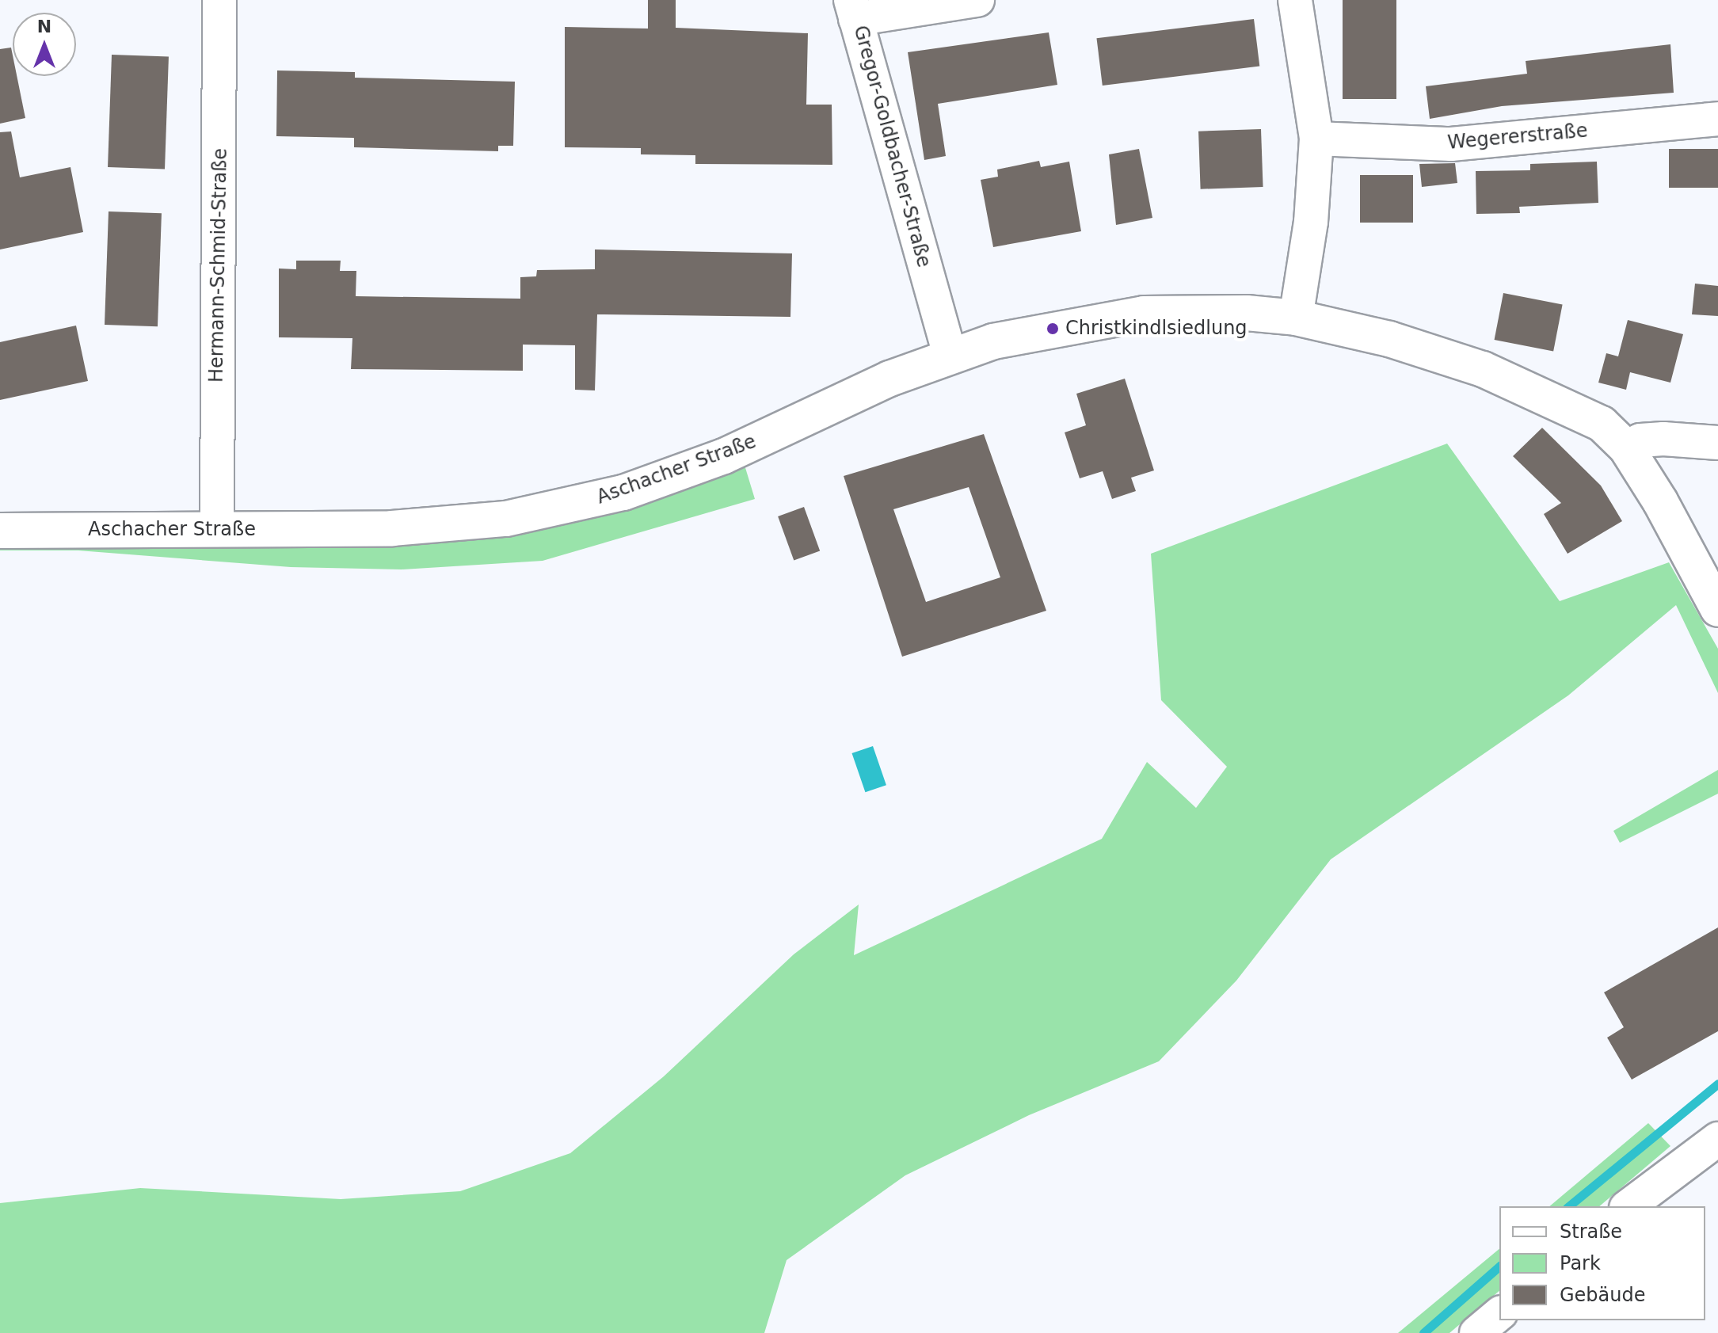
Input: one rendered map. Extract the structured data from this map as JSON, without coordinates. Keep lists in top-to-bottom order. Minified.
{"streets":{"street":["Wegererstraße","Gregor-Goldbacher-Straße","Hermann-Schmid-Straße","Aschacher Straße"]},"crossings":[["Gregor-Goldbacher-Straße","Aschacher Straße"],["Hermann-Schmid-Straße","Aschacher Straße"]],"places":["Christkindlsiedlung"],"legend":["Straße","Park","Gebäude"],"north":"top"}
